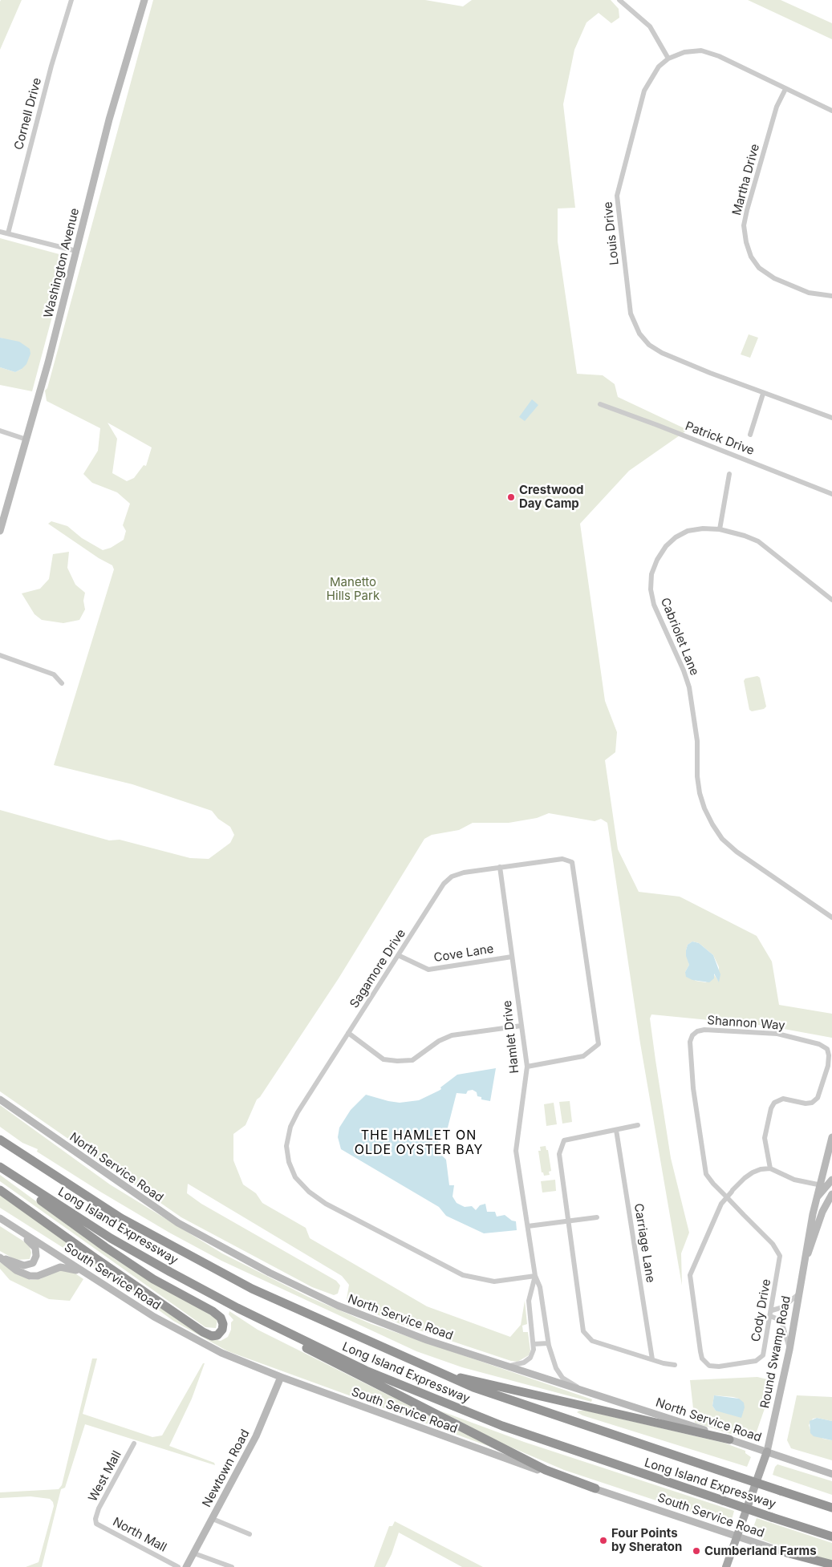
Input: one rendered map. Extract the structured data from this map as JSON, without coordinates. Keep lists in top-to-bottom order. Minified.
{"streets":{"highway":["Long Island Expressway"],"main road":["Washington Avenue","North Service Road","South Service Road","Round Swamp Road","Newtown Road"],"street":["Cornell Drive","Martha Drive","Louis Drive","Patrick Drive","Cabriolet Lane","Cove Lane","Sagamore Drive","Shannon Way","Hamlet Drive","Carriage Lane","Cody Drive","West Mall","North Mall"]},"crossings":[["Martha Drive","Louis Drive"],["Louis Drive","Patrick Drive"],["Cove Lane","Sagamore Drive"],["Cove Lane","Hamlet Drive"],["Sagamore Drive","Hamlet Drive"],["Shannon Way","Cody Drive"],["Hamlet Drive","North Service Road"],["North Service Road","Round Swamp Road"],["South Service Road","Round Swamp Road"],["South Service Road","Newtown Road"],["West Mall","North Mall"]],"districts":["THE HAMLET ON OLDE OYSTER BAY"],"parks":["Manetto Hills Park"],"places":["Crestwood Day Camp","Four Points by Sheraton","Cumberland Farms"]}
